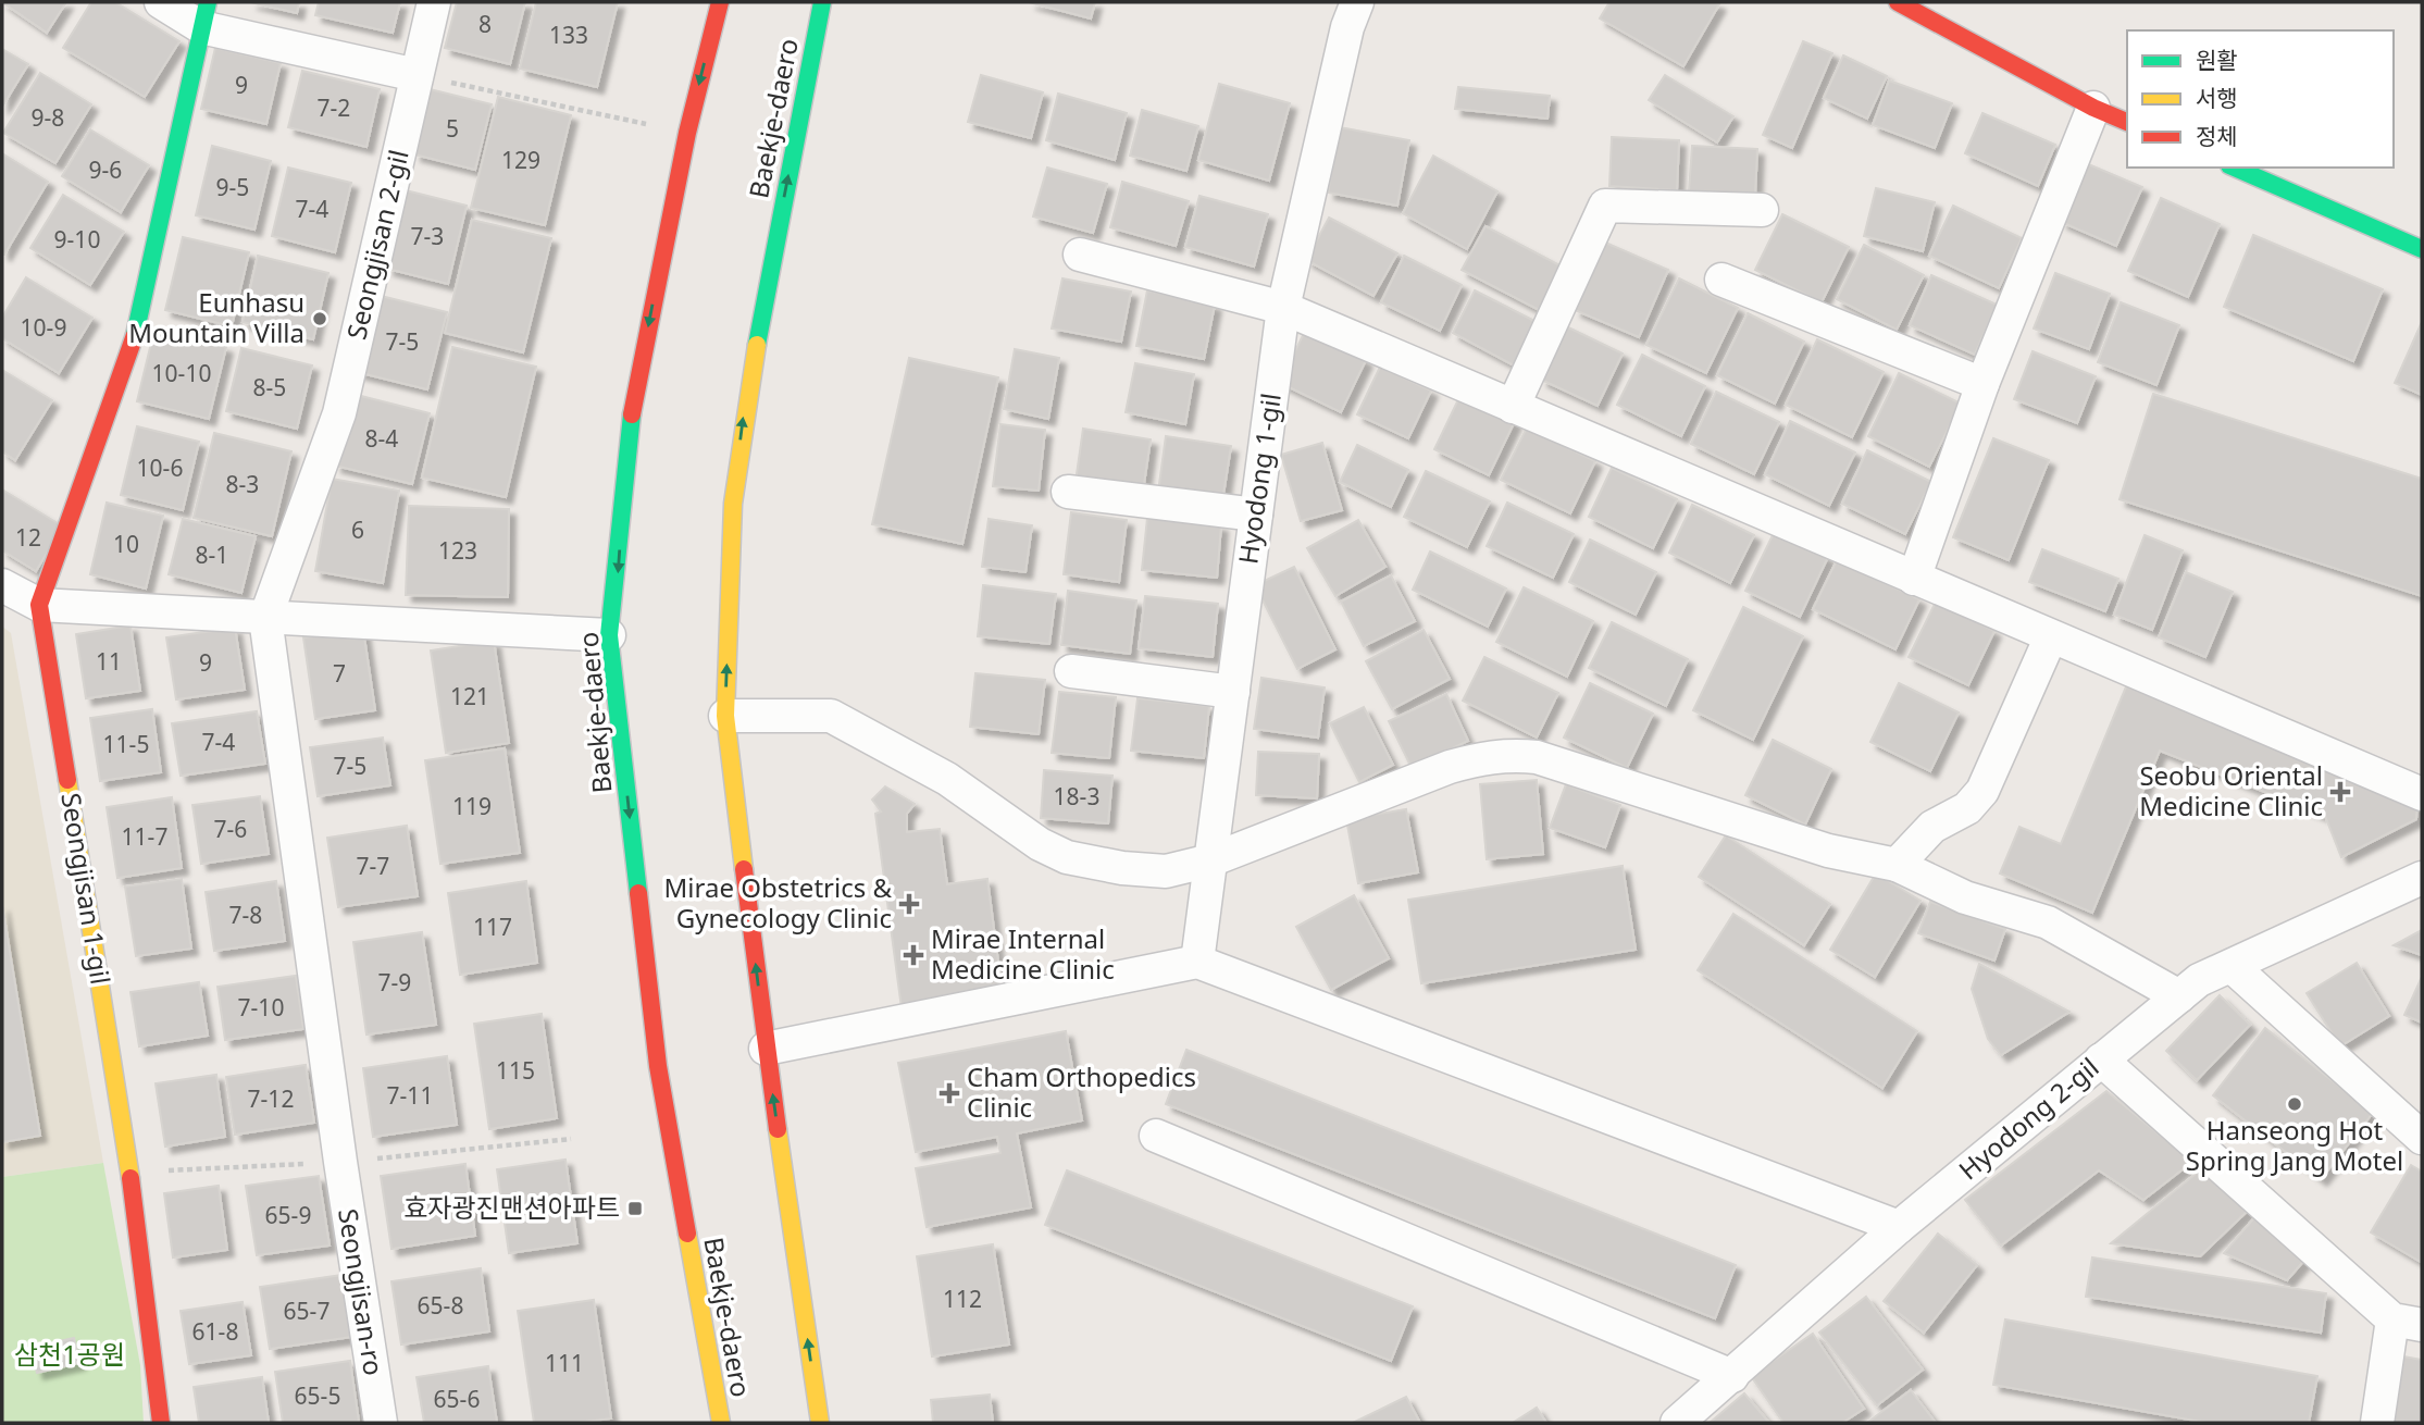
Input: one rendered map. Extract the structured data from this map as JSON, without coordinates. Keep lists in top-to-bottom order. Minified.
{"streets":{"street":["Baekje-daero","Seongjisan 2-gil","Hyodong 1-gil","Seongjisan 1-gil","Hyodong 2-gil","Seongjisan-ro"]},"crossings":[["Seongjisan 2-gil","Seongjisan-ro"]],"parks":["삼천1공원"],"places":{"other":["Eunhasu Mountain Villa","Hanseong Hot Spring Jang Motel"],"health":["Seobu Oriental Medicine Clinic","Mirae Obstetrics & Gynecology Clinic","Mirae Internal Medicine Clinic","Cham Orthopedics Clinic"],"transit":["효자광진맨션아파트"]},"house_numbers":["8","133","9","7-2","9-8","5","129","9-6","9-5","7-4","7-3","9-10","10-9","7-5","10-10","8-5","8-4","10-6","8-3","6","12","10","123","8-1","11","9","7","121","7-4","11-5","7-5","18-3","119","7-6","11-7","7-7","7-8","117","7-9","7-10","115","7-11","7-12","65-9","112","65-8","65-7","61-8","111","65-5","65-6"],"legend":["원활","서행","정체"]}
